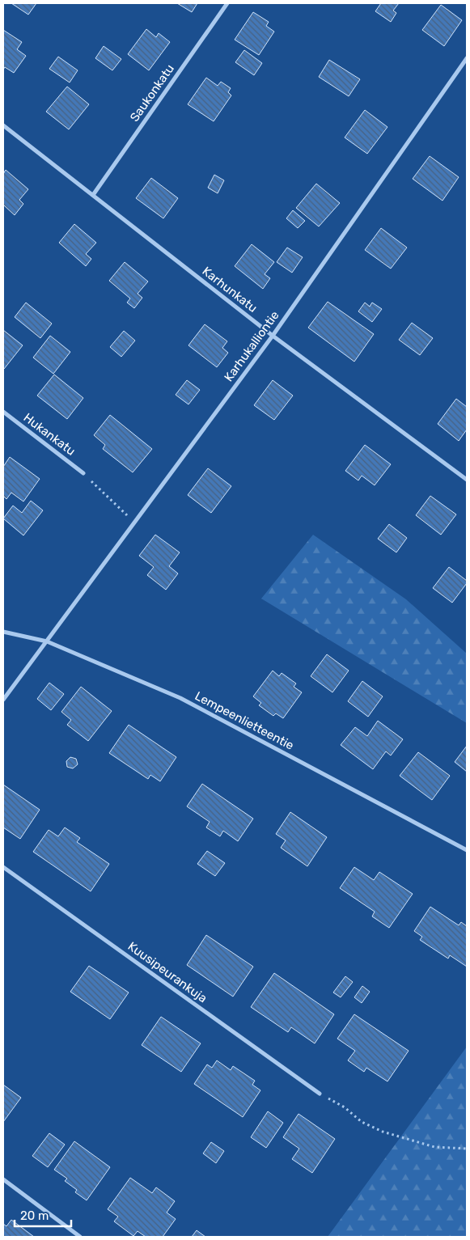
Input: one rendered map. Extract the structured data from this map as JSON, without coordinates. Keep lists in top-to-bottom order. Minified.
{"streets":{"street":["Saukonkatu","Karhunkatu","Karhukalliontie","Hukankatu","Lempeenlietteentie","Kuusipeurankuja"]},"crossings":[["Saukonkatu","Karhunkatu"],["Karhunkatu","Karhukalliontie"],["Karhukalliontie","Lempeenlietteentie"]],"scale_bar":"20 m"}
